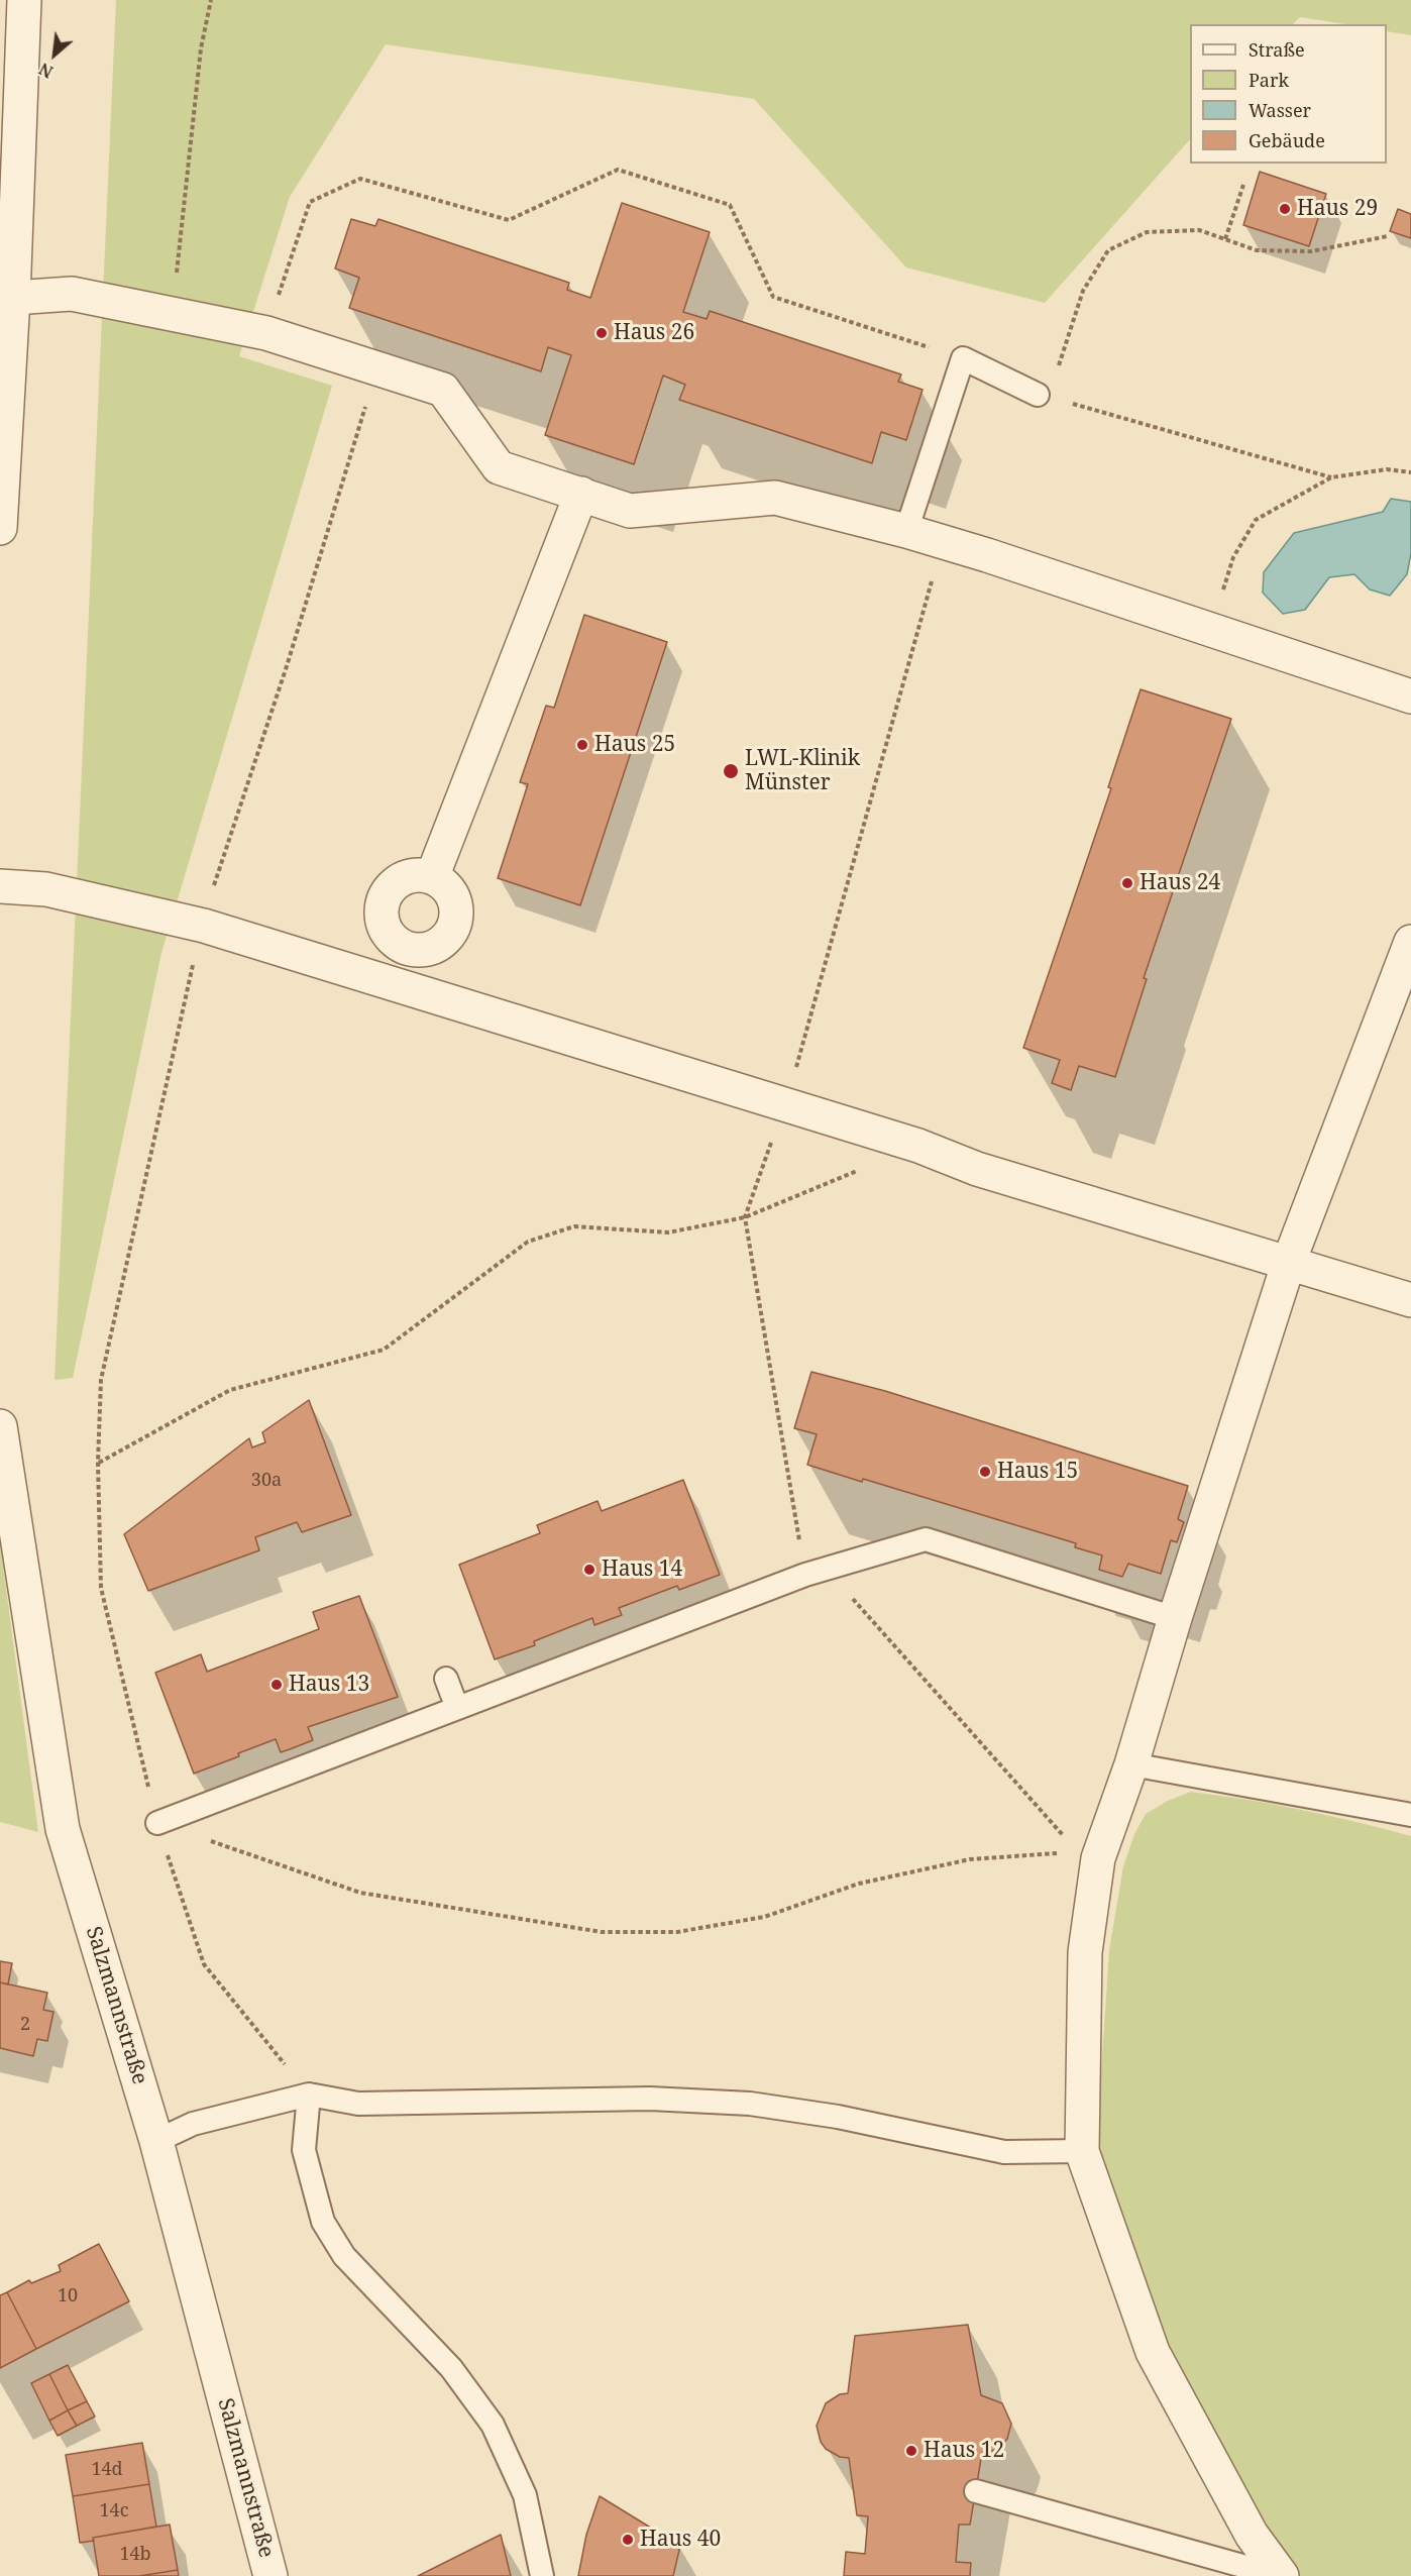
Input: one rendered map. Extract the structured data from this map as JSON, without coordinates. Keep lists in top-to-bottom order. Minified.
{"streets":{"street":["Salzmannstraße"]},"places":["Haus 29","Haus 26","Haus 25","LWL-Klinik Münster","Haus 24","Haus 15","Haus 14","Haus 13","Haus 12","Haus 40"],"house_numbers":["30a","2","10","14d","14c","14b"],"legend":["Straße","Park","Wasser","Gebäude"],"north":"bottom left"}
